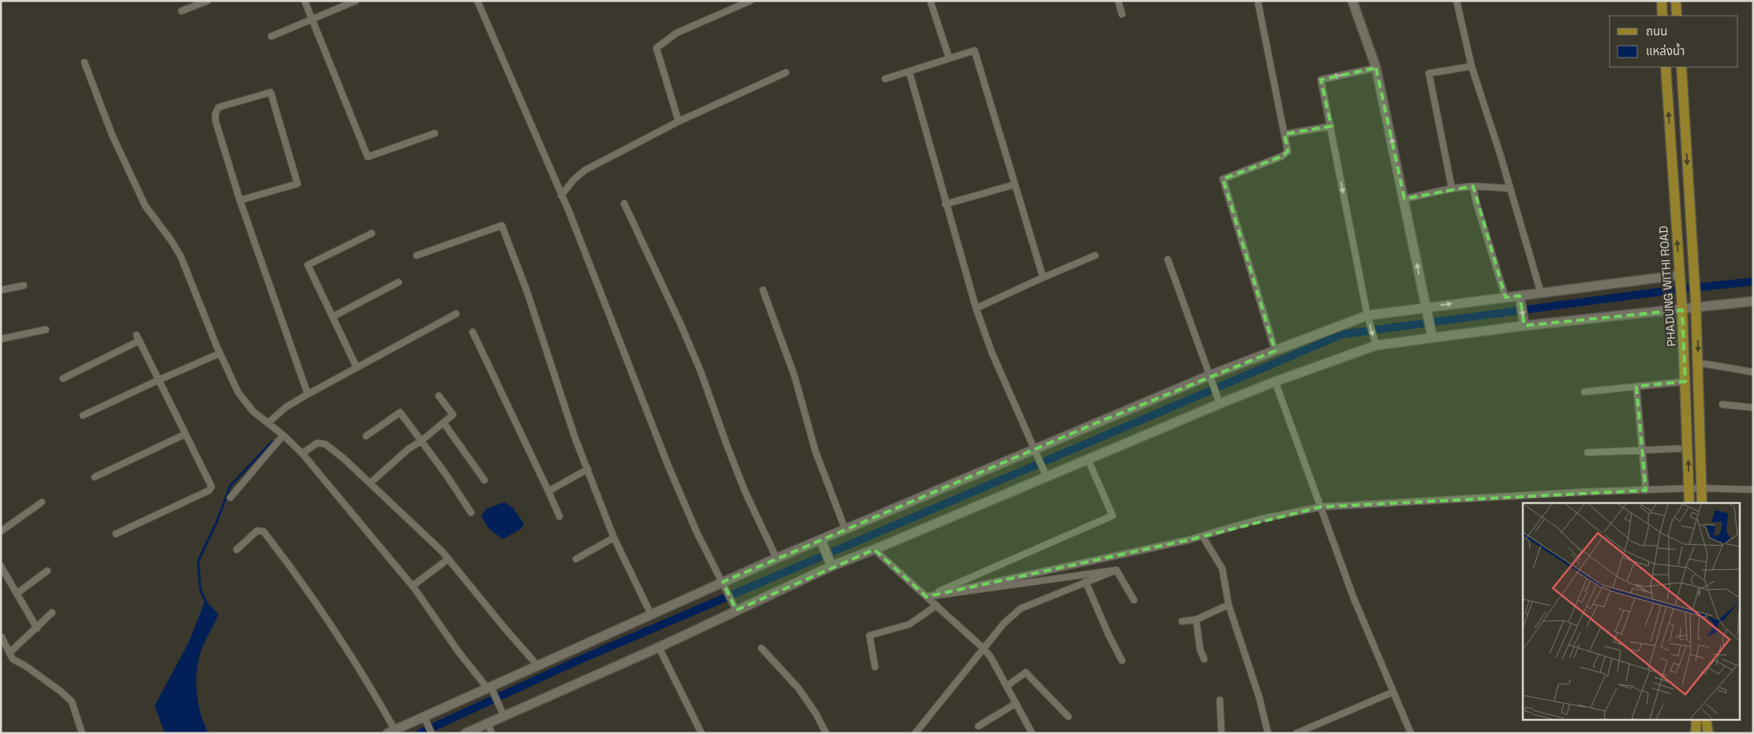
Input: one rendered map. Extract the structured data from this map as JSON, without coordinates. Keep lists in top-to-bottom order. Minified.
{"streets":{"main road":["PHADUNG WITHI ROAD"]},"legend":["ถนน","แหล่งน้ำ"]}
